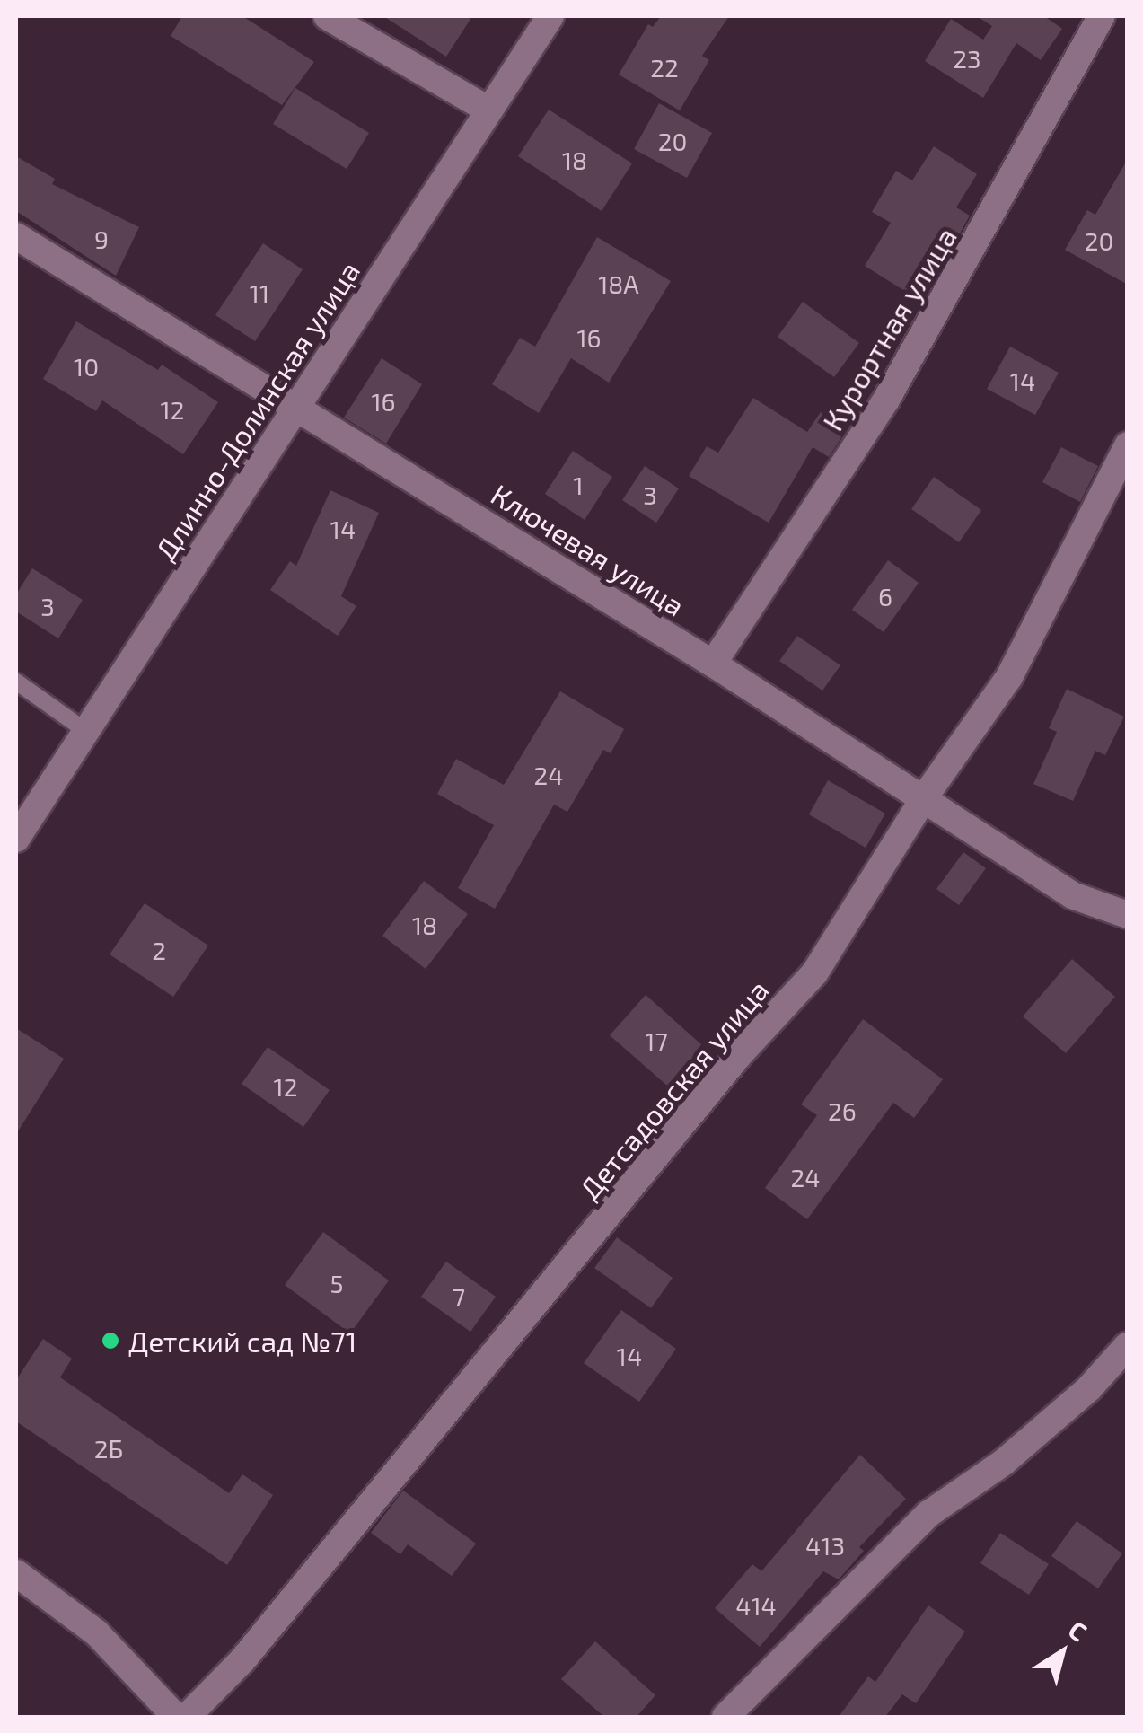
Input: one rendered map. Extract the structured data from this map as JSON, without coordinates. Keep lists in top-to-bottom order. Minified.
{"streets":{"street":["Курортная улица","Длинно-Долинская улица","Ключевая улица","Детсадовская улица"]},"crossings":[["Курортная улица","Ключевая улица"],["Длинно-Долинская улица","Ключевая улица"],["Ключевая улица","Детсадовская улица"]],"places":["Детский сад №71"],"house_numbers":["23","22","20","18","9","20","18А","11","16","10","14","16","12","1","3","14","6","3","24","18","2","17","12","26","24","5","7","14","2Б","413","414"],"north":"top right"}
